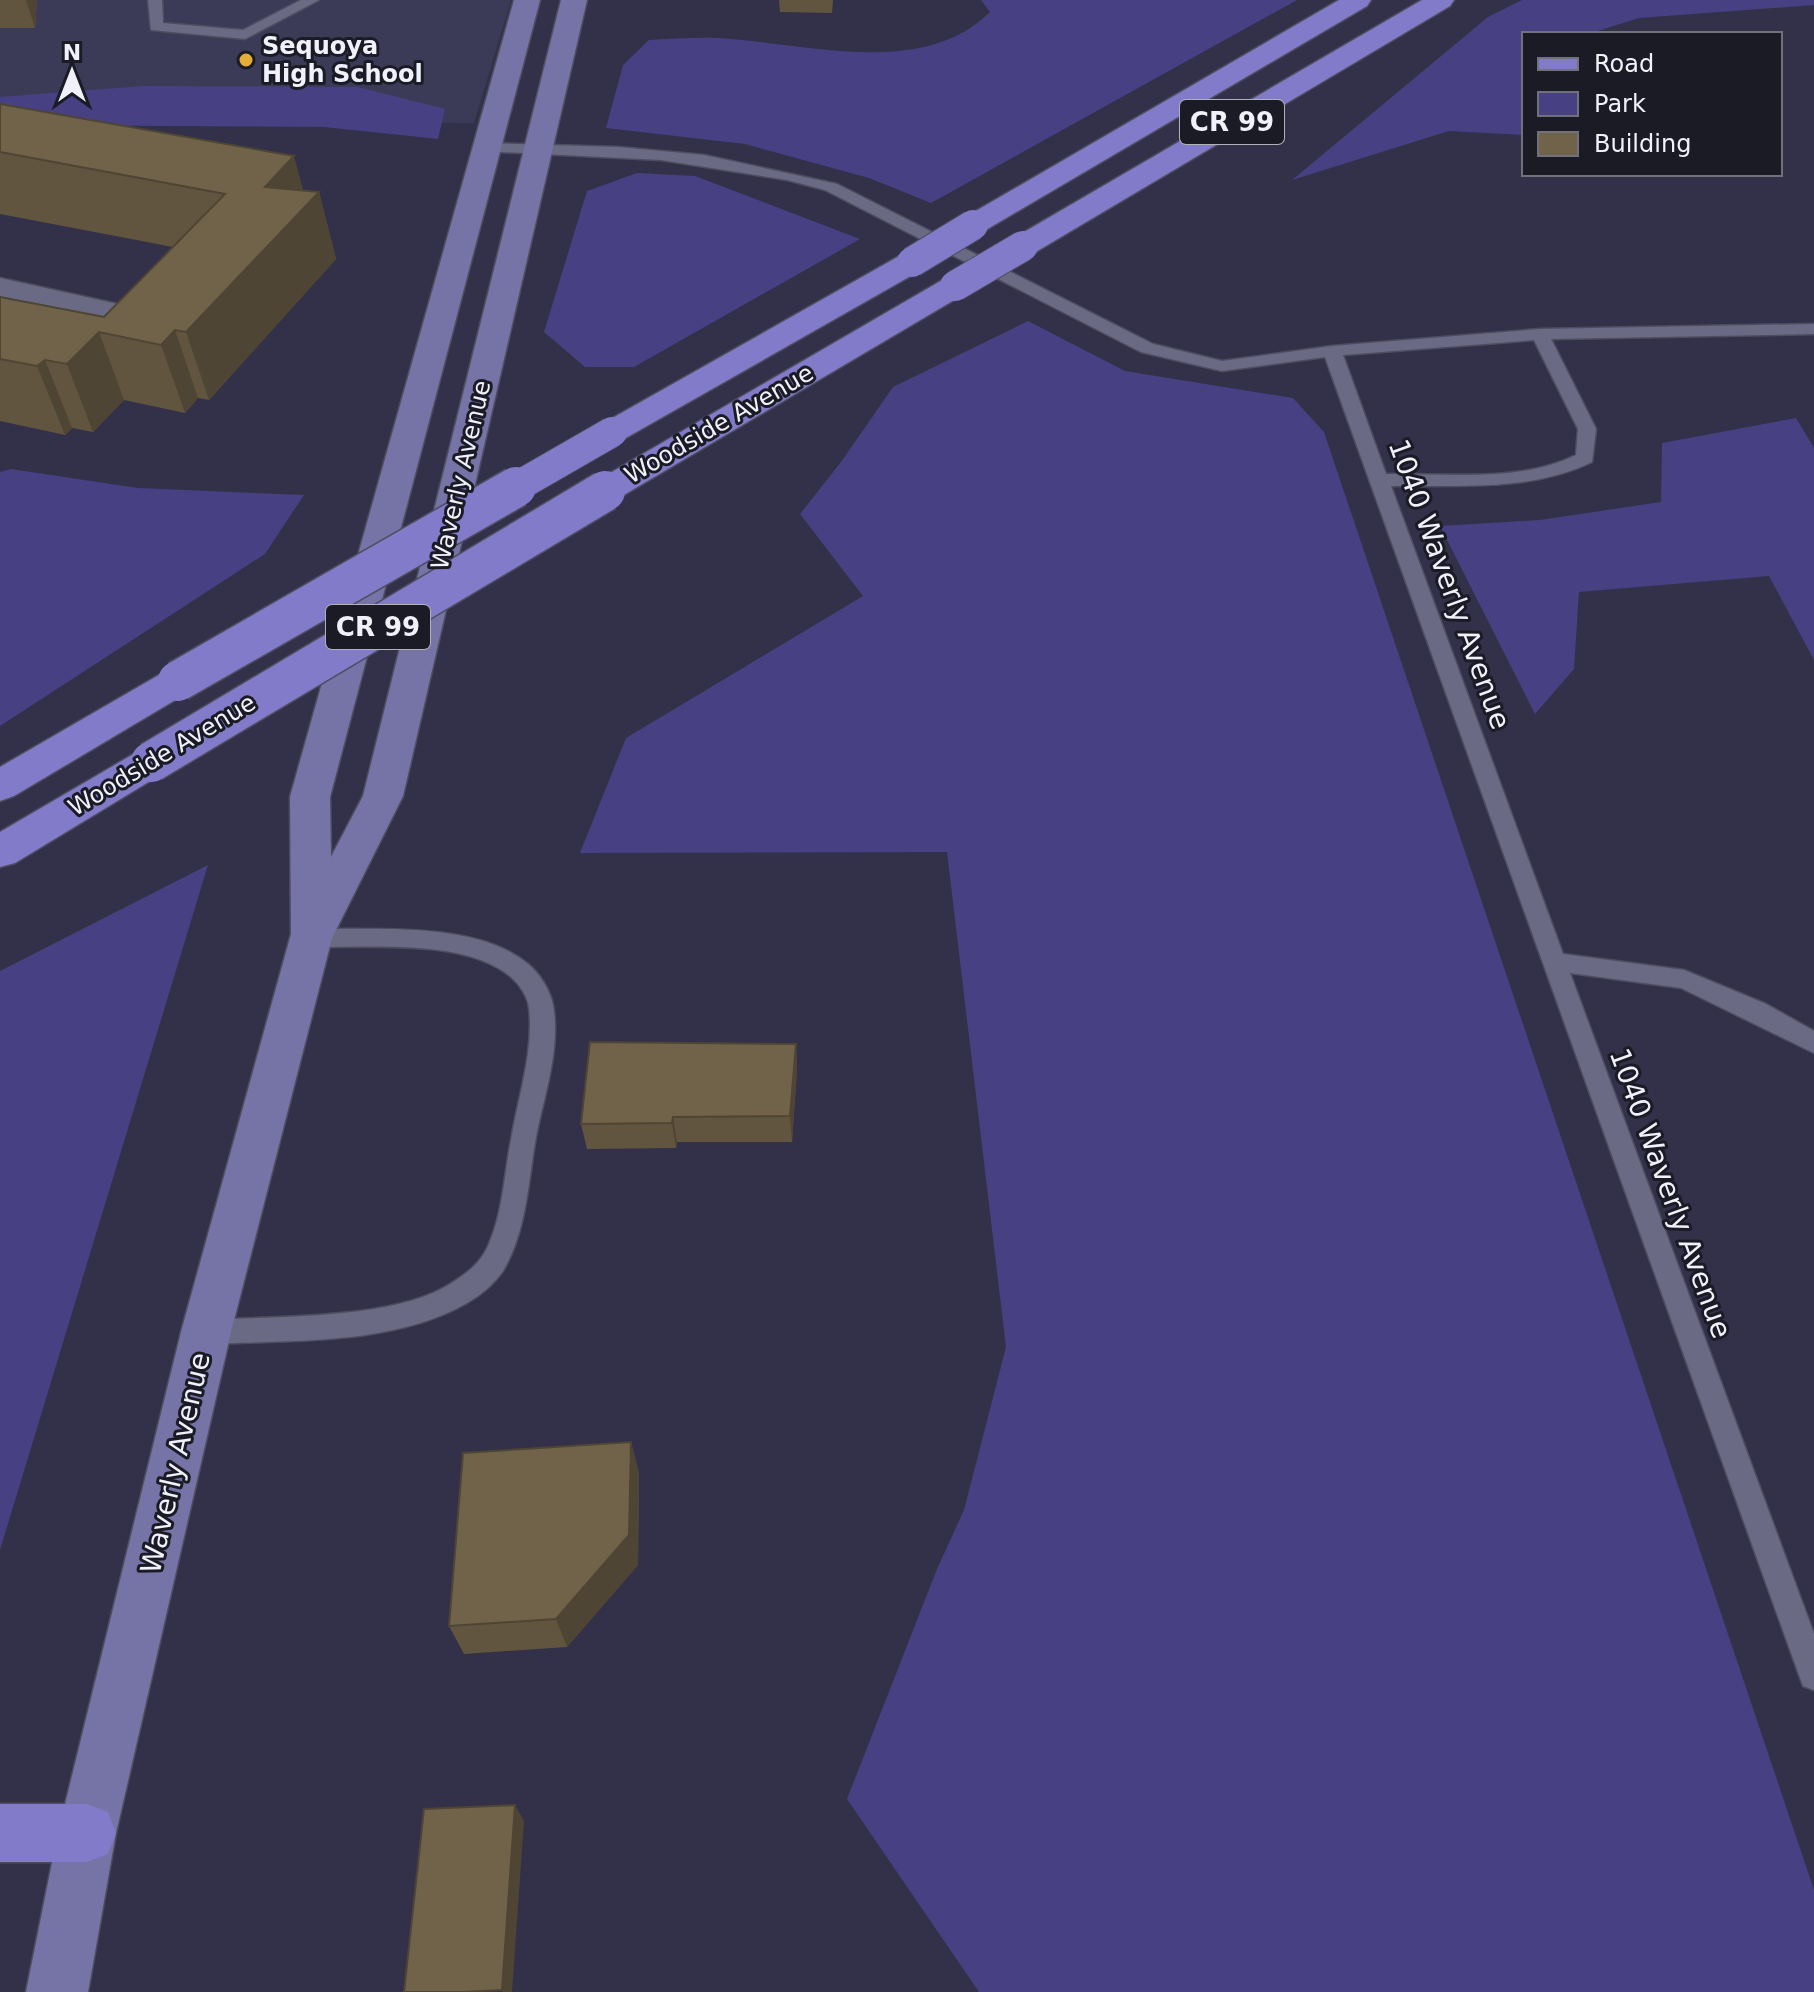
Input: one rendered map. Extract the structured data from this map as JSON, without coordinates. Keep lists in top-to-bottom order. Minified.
{"streets":{"main road":["CR 99","Woodside Avenue","Waverly Avenue"],"lane":["1040 Waverly Avenue"]},"places":["Sequoya High School"],"legend":["Road","Park","Building"],"north":"top"}
